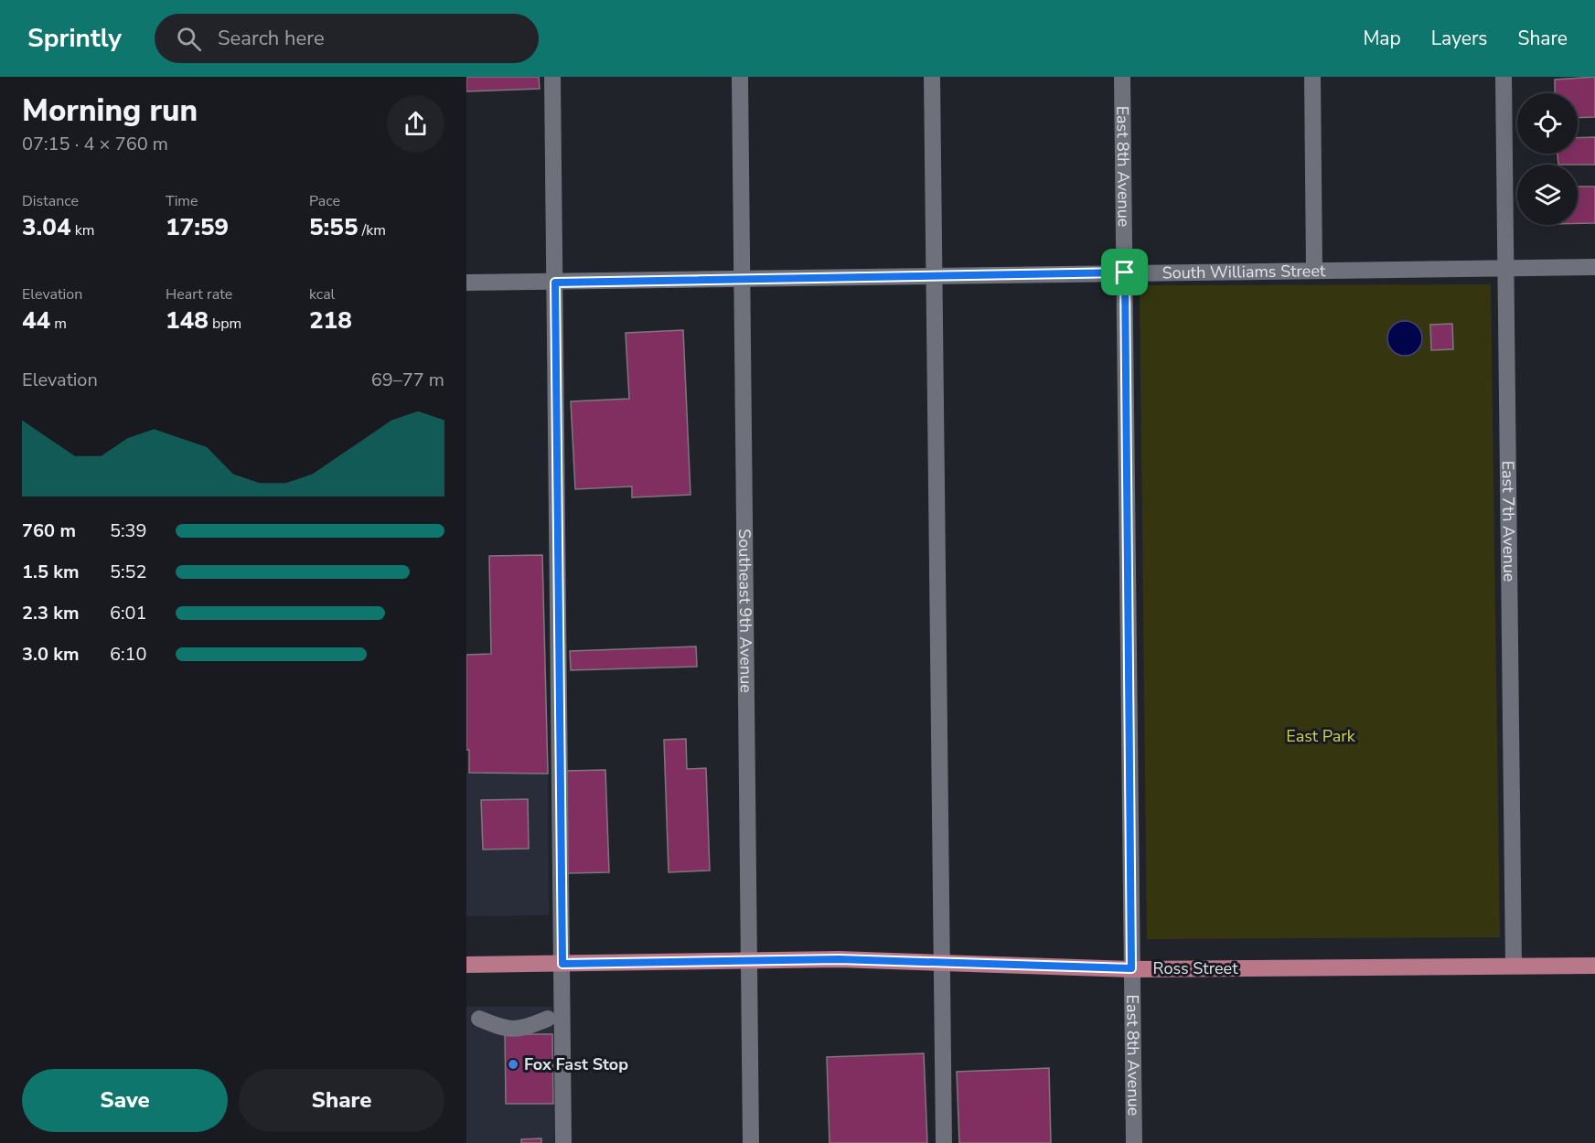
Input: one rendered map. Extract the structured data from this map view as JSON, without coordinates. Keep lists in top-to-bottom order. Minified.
{"streets":{"main road":["Ross Street"],"street":["East 8th Avenue","South Williams Street","East 7th Avenue","Southeast 9th Avenue"]},"crossings":[["East 8th Avenue","South Williams Street"],["East 8th Avenue","Ross Street"],["South Williams Street","East 7th Avenue"],["South Williams Street","Southeast 9th Avenue"],["East 7th Avenue","Ross Street"],["Southeast 9th Avenue","Ross Street"]],"parks":["East Park"],"places":["Fox Fast Stop"],"page":{"header":"Sprintly","search":"Search here","nav":["Map","Layers","Share"],"heading":["Morning run","07:15 · 4 × 760 m"],"stats":[["Distance","3.04 km"],["Time","17:59"],["Pace","5:55 /km"],["Elevation","44 m"],["Heart rate","148 bpm"],["kcal","218"]],"chart":["Elevation","69–77 m"],"list":[{"name":"760 m","note":"5:39"},{"name":"1.5 km","note":"5:52"},{"name":"2.3 km","note":"6:01"},{"name":"3.0 km","note":"6:10"}],"buttons":["Save","Share"]}}
